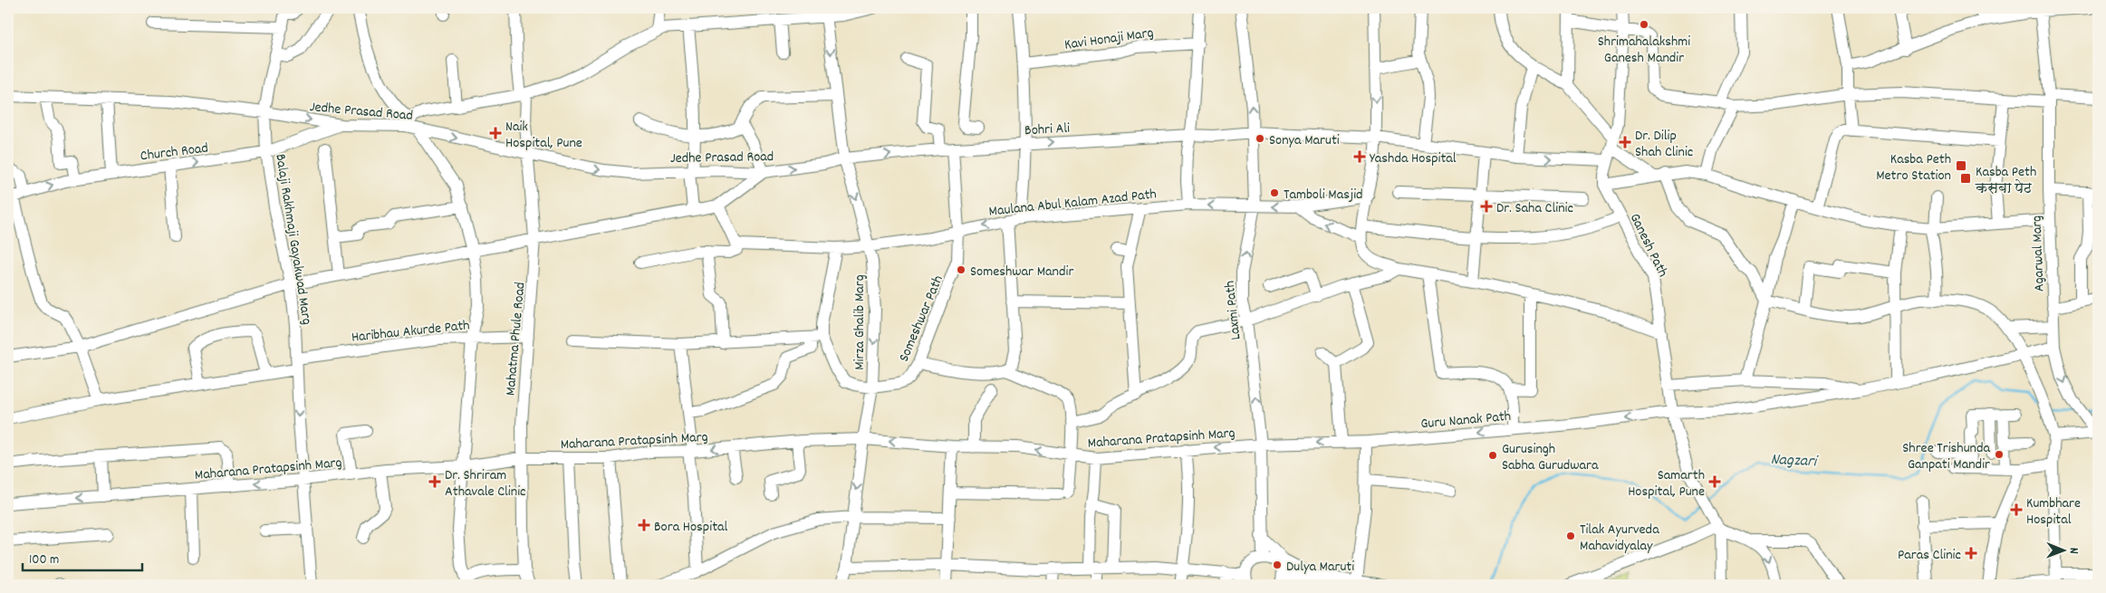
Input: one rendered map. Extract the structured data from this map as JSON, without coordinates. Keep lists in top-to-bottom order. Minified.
{"streets":{"street":["Kavi Honaji Marg","Jedhe Prasad Road","Bohri Ali","Church Road","Maulana Abul Kalam Azad Path","Balaji Rakhmaji Gayakwad Marg","Ganesh Path","Agarwal Marg","Laxmi Path","Someshwar Path","Mirza Ghalib Marg","Haribhau Akurde Path","Mahatma Phule Road","Guru Nanak Path","Maharana Pratapsinh Marg"]},"crossings":[["Jedhe Prasad Road","Bohri Ali"],["Jedhe Prasad Road","Church Road"],["Jedhe Prasad Road","Balaji Rakhmaji Gayakwad Marg"],["Jedhe Prasad Road","Mirza Ghalib Marg"],["Jedhe Prasad Road","Mahatma Phule Road"],["Bohri Ali","Laxmi Path"],["Bohri Ali","Someshwar Path"],["Bohri Ali","Mirza Ghalib Marg"],["Church Road","Balaji Rakhmaji Gayakwad Marg"],["Maulana Abul Kalam Azad Path","Laxmi Path"],["Maulana Abul Kalam Azad Path","Someshwar Path"],["Maulana Abul Kalam Azad Path","Mirza Ghalib Marg"],["Balaji Rakhmaji Gayakwad Marg","Haribhau Akurde Path"],["Balaji Rakhmaji Gayakwad Marg","Maharana Pratapsinh Marg"],["Ganesh Path","Guru Nanak Path"],["Agarwal Marg","Guru Nanak Path"],["Laxmi Path","Guru Nanak Path"],["Laxmi Path","Maharana Pratapsinh Marg"],["Someshwar Path","Mirza Ghalib Marg"],["Mirza Ghalib Marg","Maharana Pratapsinh Marg"],["Haribhau Akurde Path","Mahatma Phule Road"],["Mahatma Phule Road","Maharana Pratapsinh Marg"],["Guru Nanak Path","Maharana Pratapsinh Marg"]],"one_way":["Church Road"],"water":["Nagzari"],"places":{"other":["Shrimahalakshmi Ganesh Mandir","Sonya Maruti","Tamboli Masjid","Someshwar Mandir","Shree Trishunda Ganpati Mandir","Gurusingh Sabha Gurudwara","Tilak Ayurveda Mahavidyalay","Dulya Maruti"],"health":["Naik Hospital, Pune","Dr. Dilip Shah Clinic","Yashda Hospital","Dr. Saha Clinic","Dr. Shriram Athavale Clinic","Samarth Hospital, Pune","Kumbhare Hospital","Bora Hospital","Paras Clinic"],"transit":["Kasba Peth Metro Station","Kasba Peth कसबा पेठ"]},"scale_bar":"100 m","north":"right"}
